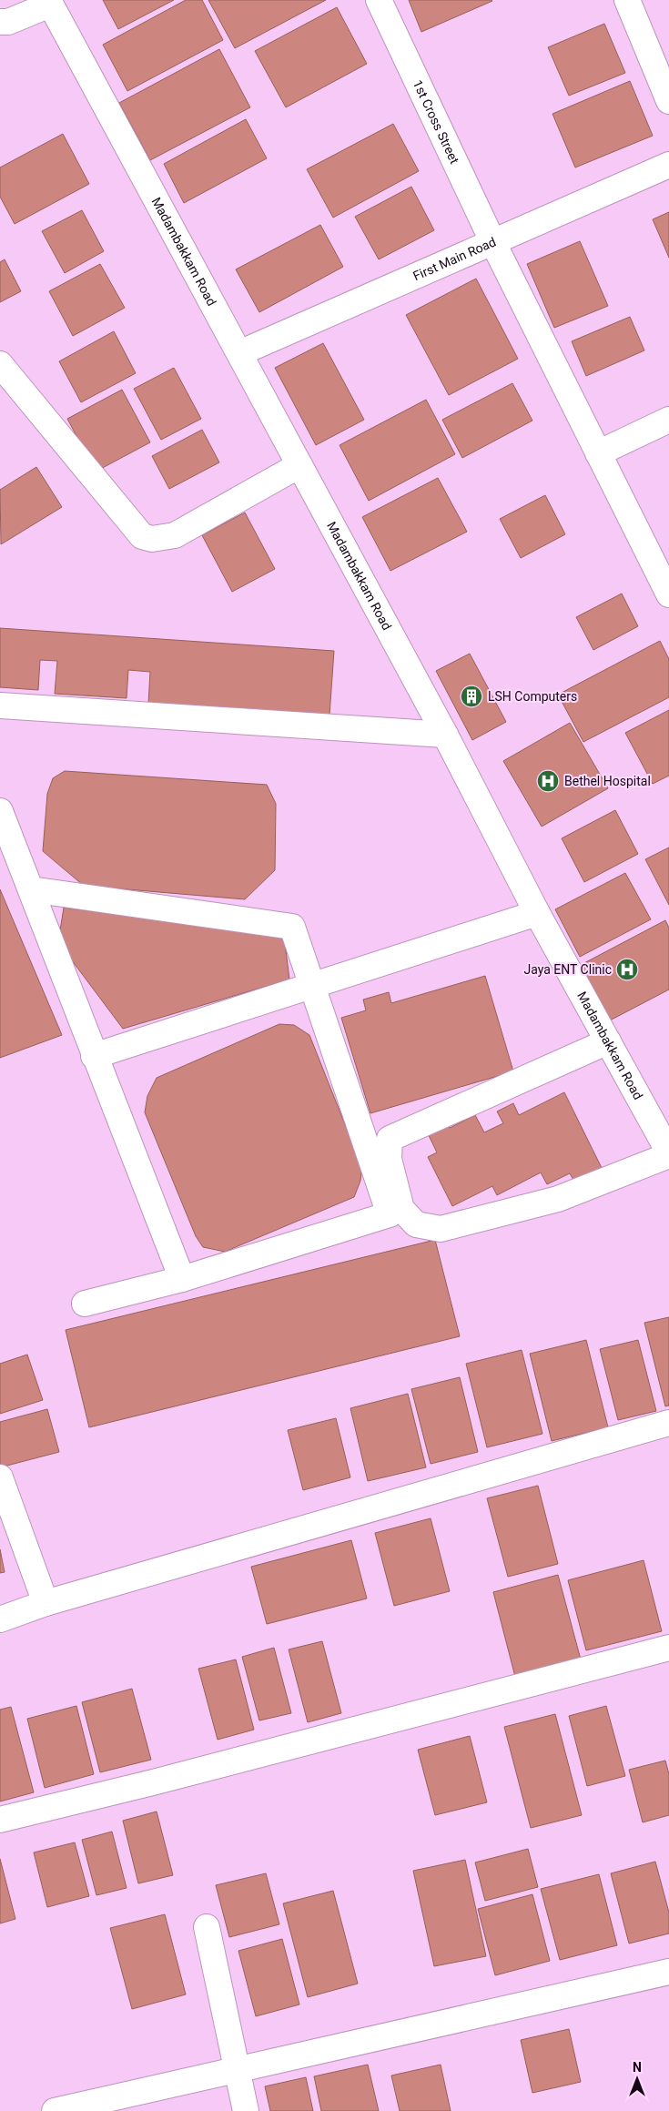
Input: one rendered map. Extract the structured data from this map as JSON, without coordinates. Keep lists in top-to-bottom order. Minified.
{"streets":{"street":["1st Cross Street","Madambakkam Road","First Main Road"]},"crossings":[["1st Cross Street","First Main Road"],["Madambakkam Road","First Main Road"]],"places":{"building":["LSH Computers"],"hospital":["Bethel Hospital","Jaya ENT Clinic"]},"north":"top"}
